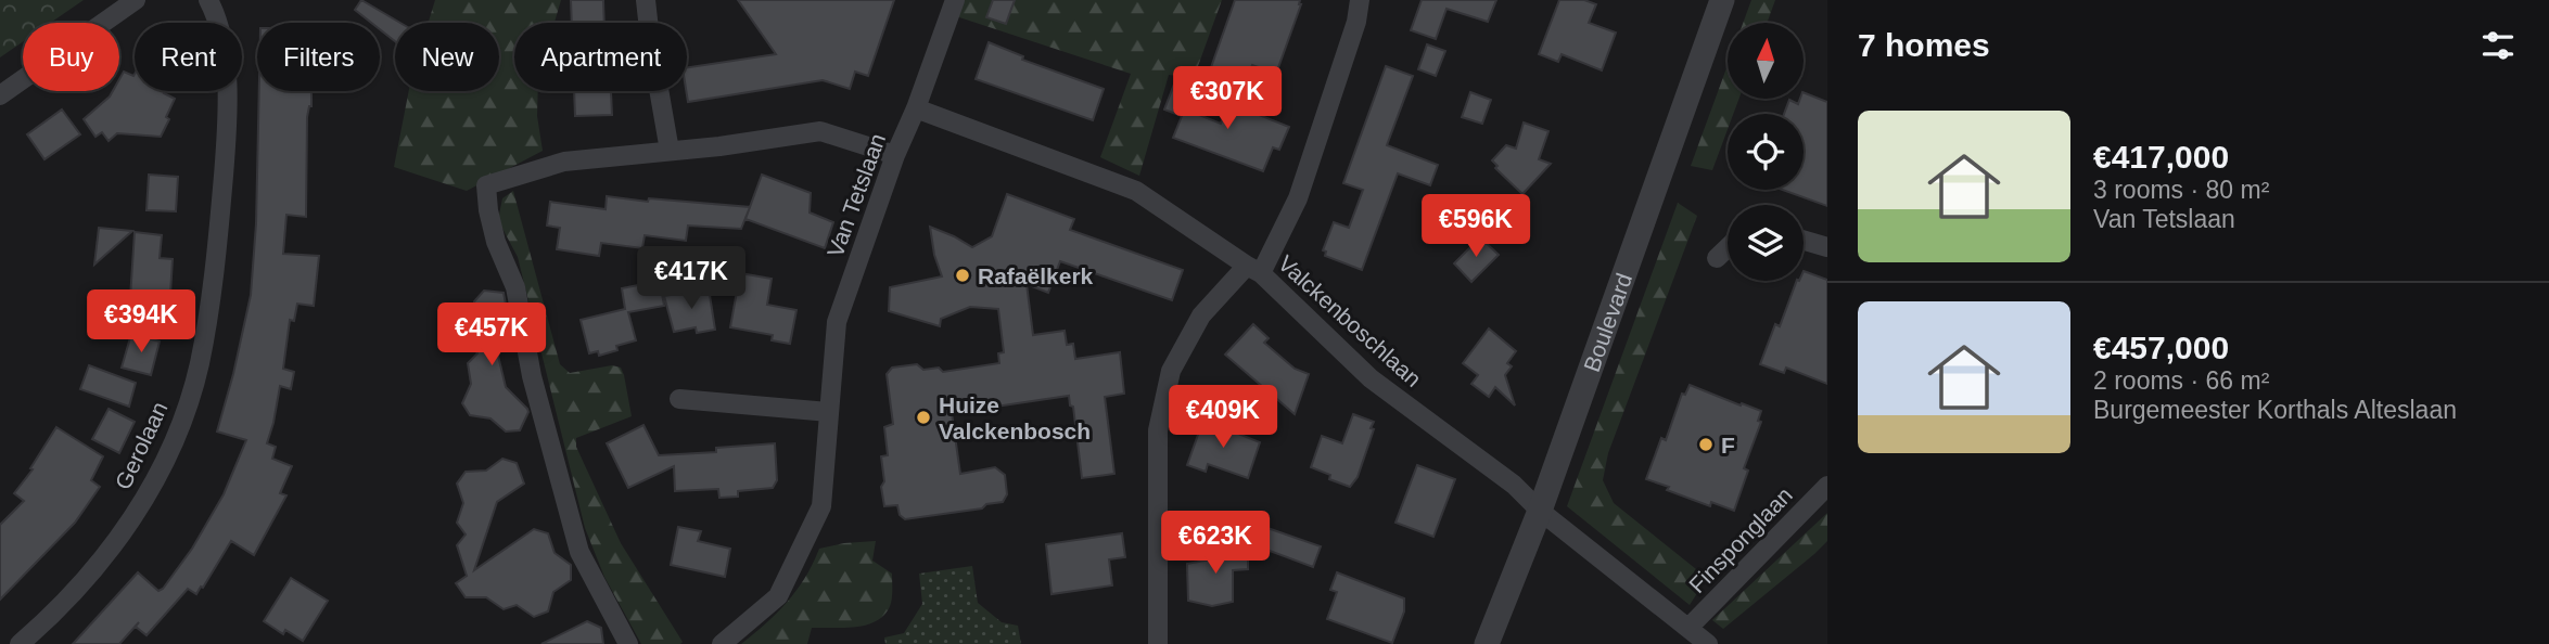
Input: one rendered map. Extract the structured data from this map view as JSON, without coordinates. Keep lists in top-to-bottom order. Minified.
{"streets":{"street":["Van Tetslaan","Valckenboschlaan","Boulevard","Gerolaan","Finsponglaan"]},"crossings":[["Van Tetslaan","Valckenboschlaan"],["Valckenboschlaan","Boulevard"],["Valckenboschlaan","Finsponglaan"]],"places":["Rafaëlkerk","Huize Valckenbosch","F"],"north":"top","page":{"heading":"7 homes","chip":["Buy","Rent","Filters","New","Apartment"],"price":["€307K","€596K","€417K","€394K","€457K","€409K","€623K"],"list":[{"name":"€417,000","note":"3 rooms · 80 m² · Van Tetslaan"},{"name":"€457,000","note":"2 rooms · 66 m² · Burgemeester Korthals Alteslaan"}]}}
